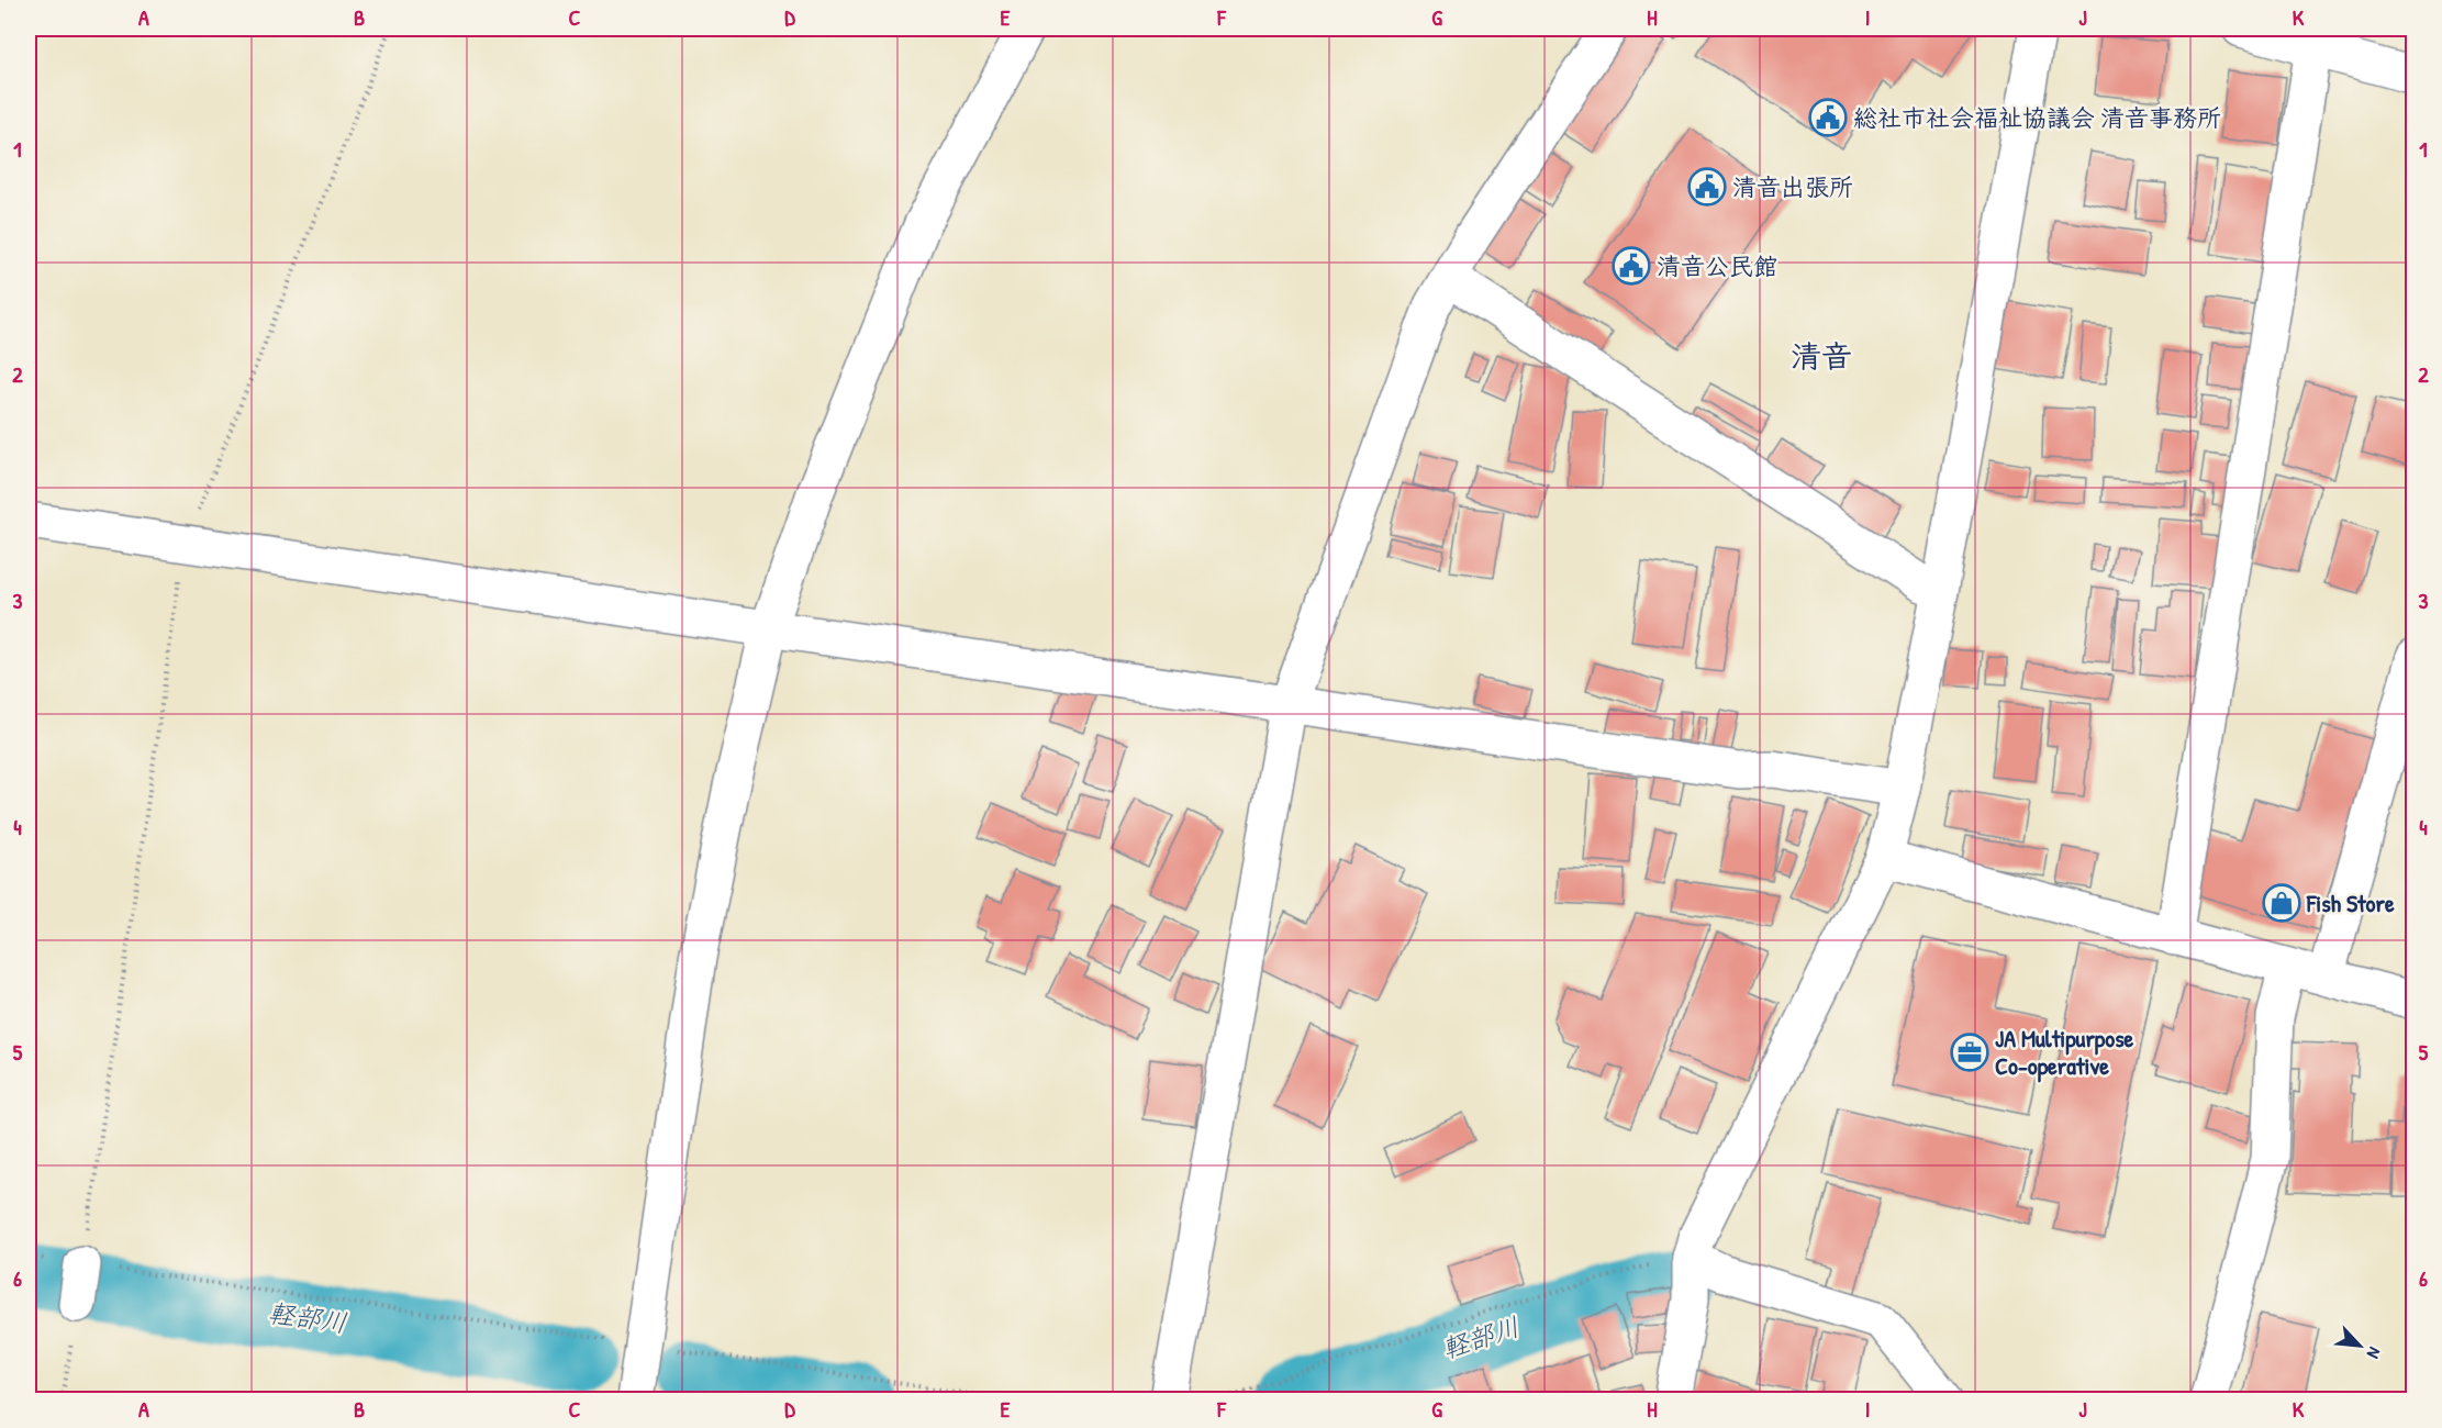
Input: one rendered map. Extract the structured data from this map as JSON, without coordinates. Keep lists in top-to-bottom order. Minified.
{"districts":["清音"],"water":["軽部川"],"places":{"public building":["総社市社会福祉協議会 清音事務所","清音出張所","清音公民館"],"shop":["Fish Store"],"office":["JA Multipurpose Co-operative"]},"north":"bottom right","grid":{"columns":["A","B","C","D","E","F","G","H","I","J","K"],"rows":["1","2","3","4","5","6"]}}
